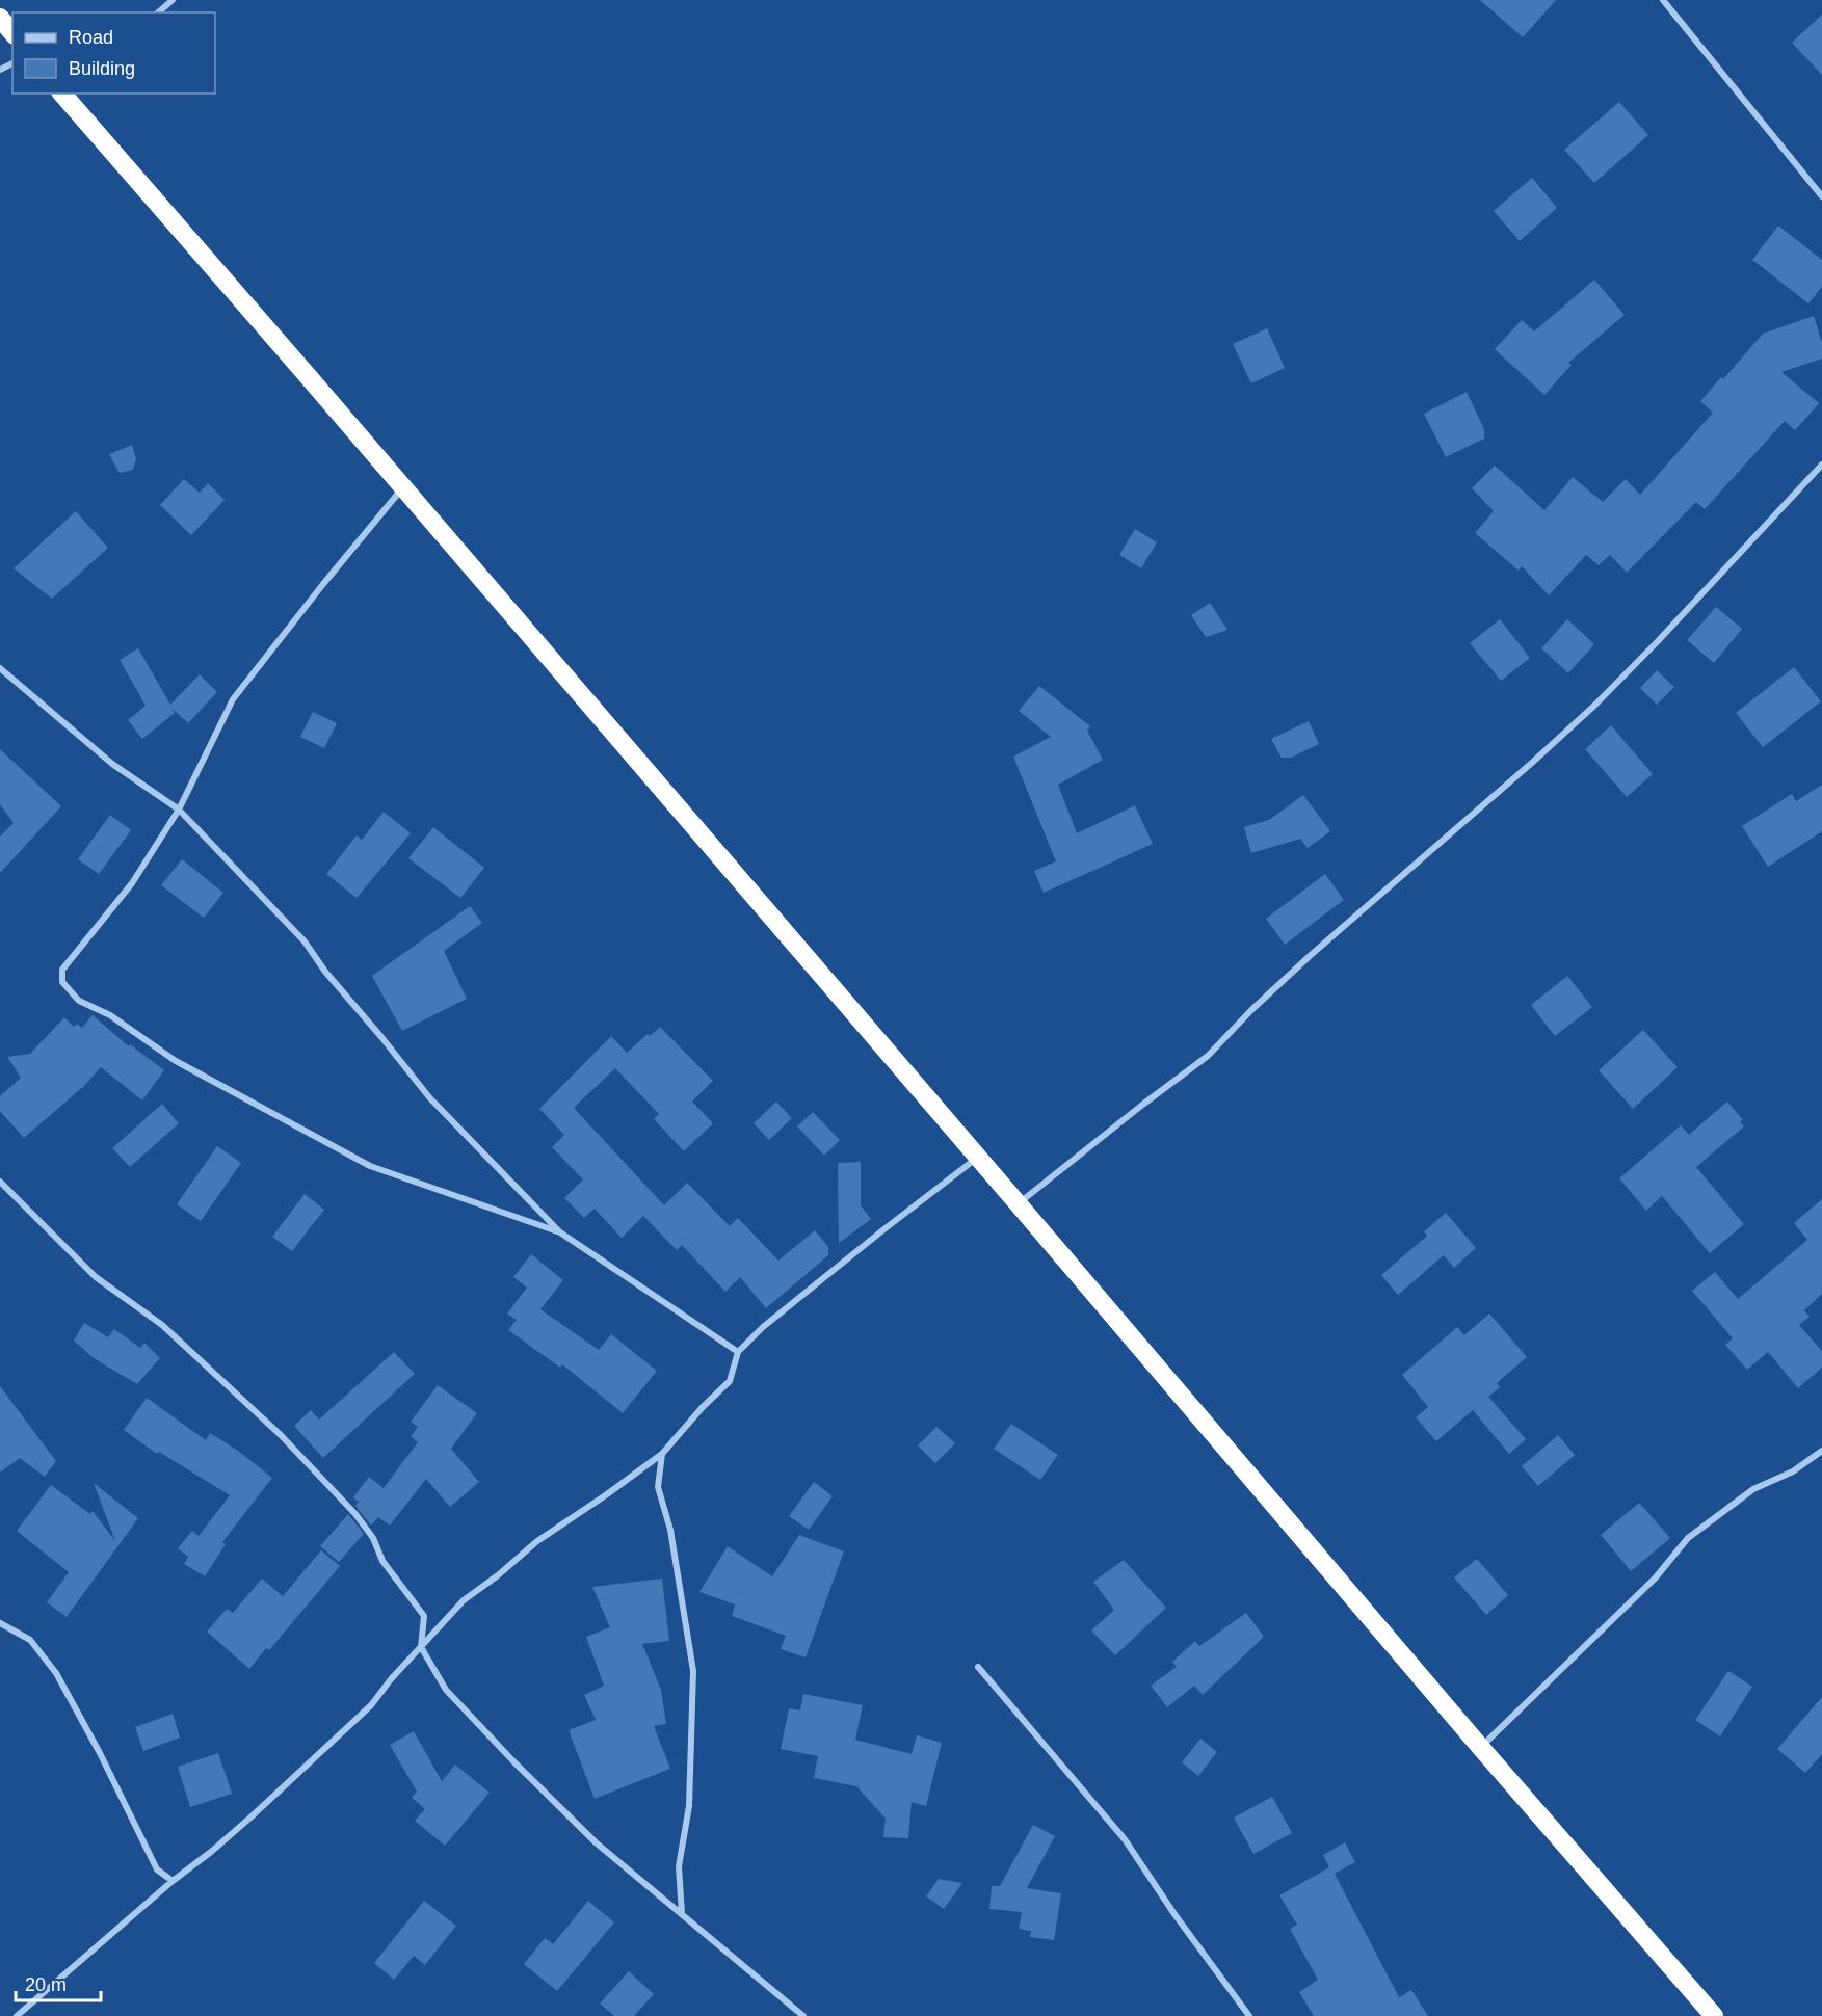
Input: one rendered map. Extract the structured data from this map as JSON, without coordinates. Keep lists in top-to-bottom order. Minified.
{"legend":["Road","Building"],"scale_bar":"20 m"}
